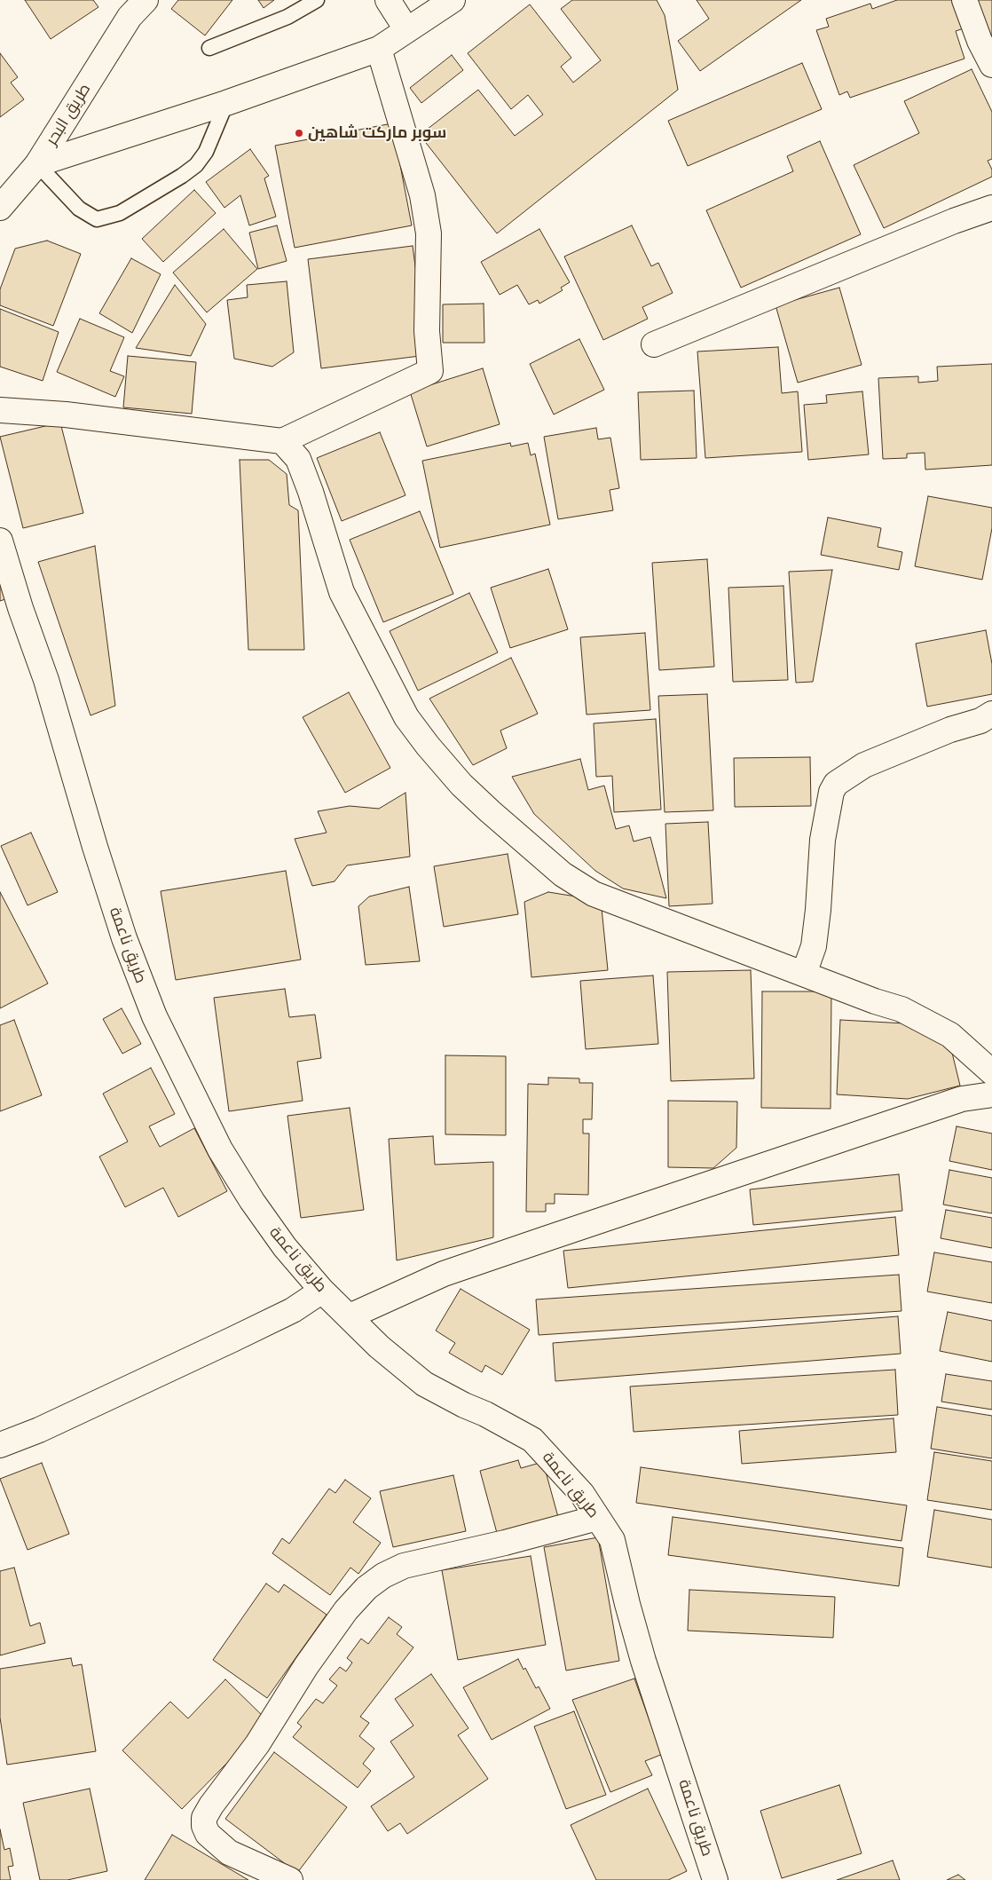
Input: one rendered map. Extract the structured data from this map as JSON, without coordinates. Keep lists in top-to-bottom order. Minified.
{"streets":{"main road":["طريق البحر","طريق ناعمة"]},"places":["سوبر ماركت شاهين"]}
